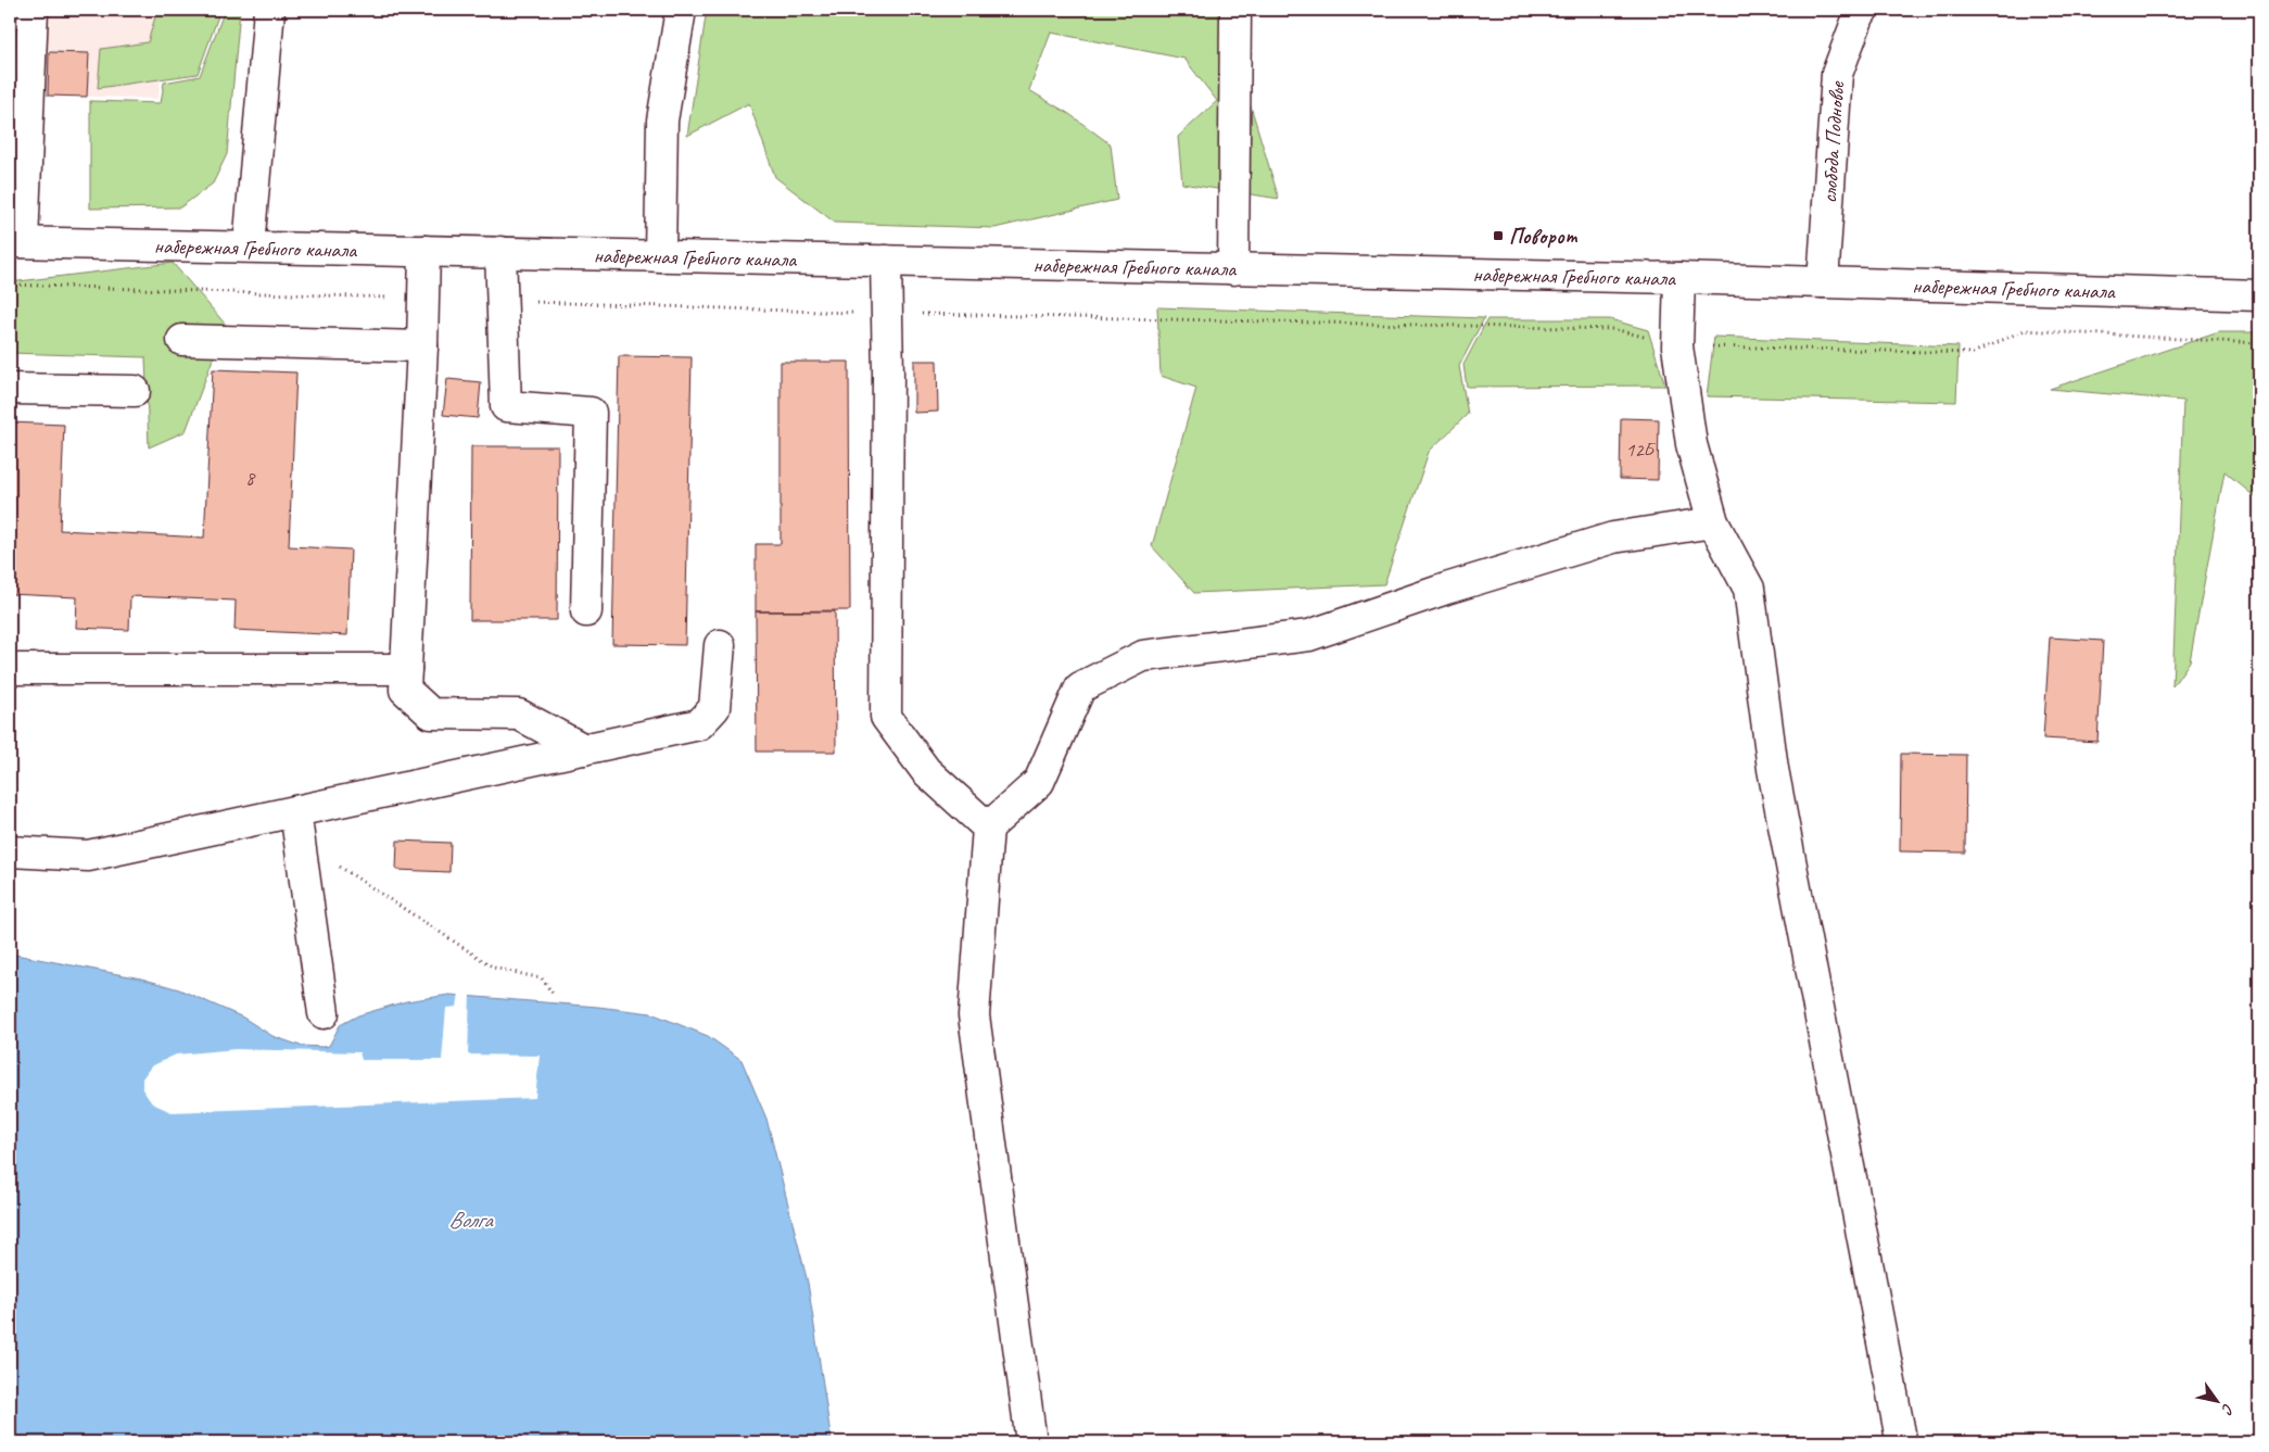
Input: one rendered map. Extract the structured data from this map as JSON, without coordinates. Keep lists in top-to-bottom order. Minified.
{"streets":{"street":["слобода Подновье","набережная Гребного канала"]},"crossings":[["слобода Подновье","набережная Гребного канала"]],"water":["Волга"],"places":{"transit":["Поворот"]},"house_numbers":["12Б","8"],"north":"bottom right"}
